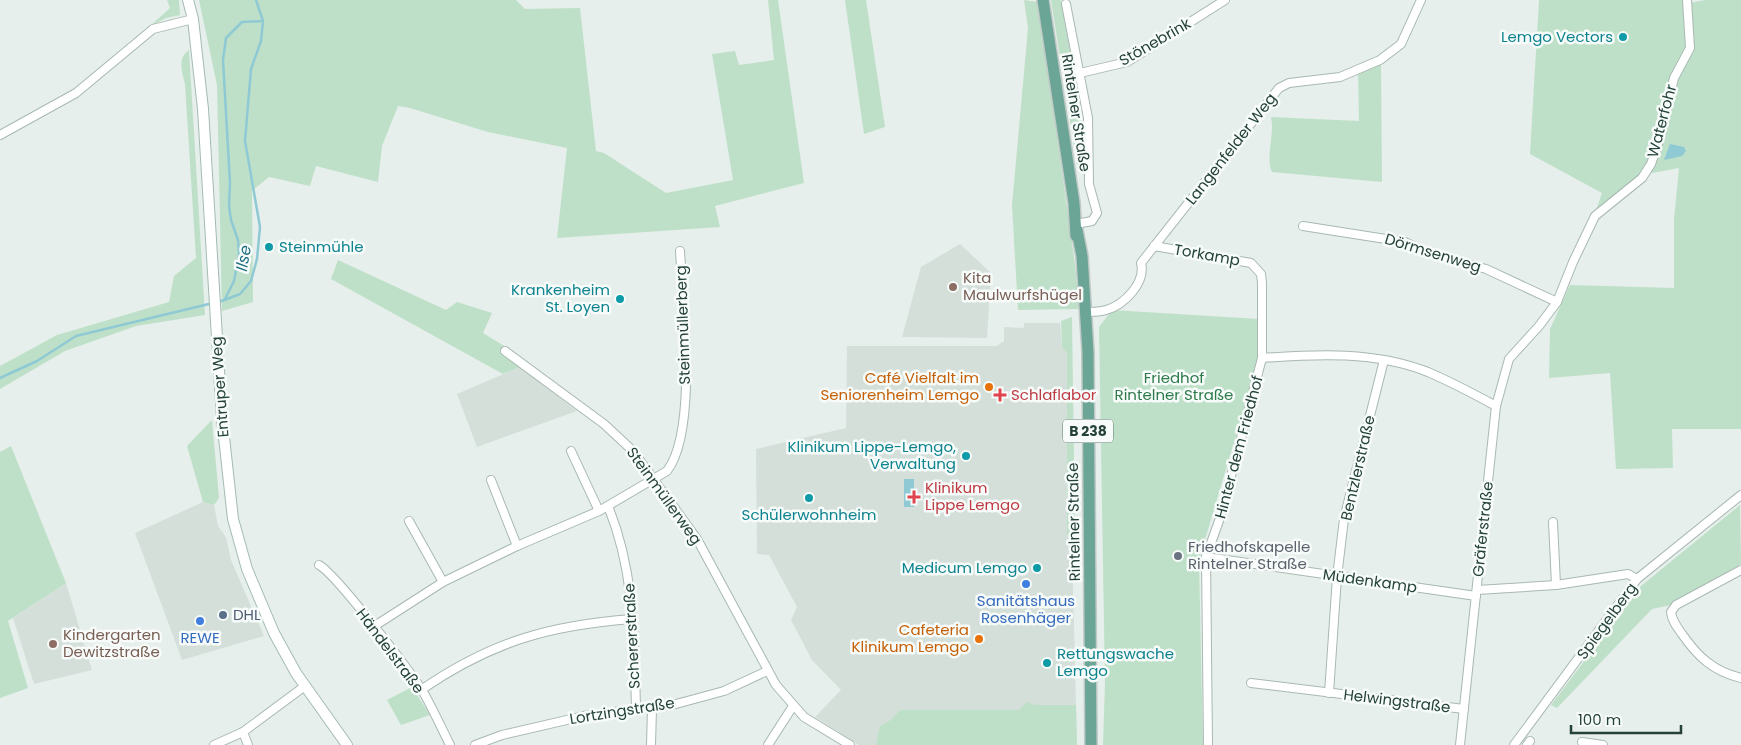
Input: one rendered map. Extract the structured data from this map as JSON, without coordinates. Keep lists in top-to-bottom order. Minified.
{"streets":{"main road":["Rintelner Straße","Entruper Weg","B 238"],"street":["Stönebrink","Waterfohr","Langenfelder Weg","Dörmsenweg","Torkamp","Steinmüllerberg","Hinter dem Friedhof","Bentzlerstraße","Steinmüllerweg","Gräferstraße","Müdenkamp","Spiegelberg","Schererstraße","Händelstraße","Helwingstraße","Lortzingstraße"]},"crossings":[["Rintelner Straße","Langenfelder Weg"],["Waterfohr","Dörmsenweg"],["Waterfohr","Gräferstraße"],["Langenfelder Weg","Torkamp"],["Torkamp","Hinter dem Friedhof"],["Steinmüllerberg","Steinmüllerweg"],["Steinmüllerberg","Schererstraße"],["Steinmüllerberg","Händelstraße"],["Hinter dem Friedhof","Müdenkamp"],["Bentzlerstraße","Müdenkamp"],["Bentzlerstraße","Helwingstraße"],["Steinmüllerweg","Lortzingstraße"],["Gräferstraße","Müdenkamp"],["Gräferstraße","Helwingstraße"],["Müdenkamp","Spiegelberg"],["Müdenkamp","Helwingstraße"],["Schererstraße","Lortzingstraße"]],"water":["Ilse"],"parks":["Friedhof Rintelner Straße"],"places":{"other":["Lemgo Vectors","Steinmühle","Kita Maulwurfshügel","Krankenheim St. Loyen","Café Vielfalt im Seniorenheim Lemgo","Klinikum Lippe-Lemgo, Verwaltung","Schülerwohnheim","Friedhofskapelle Rintelner Straße","Medicum Lemgo","Sanitätshaus Rosenhäger","DHL","REWE","Cafeteria Klinikum Lemgo","Kindergarten Dewitzstraße","Rettungswache Lemgo"],"health":["Schlaflabor","Klinikum Lippe Lemgo"]},"scale_bar":"100 m"}
